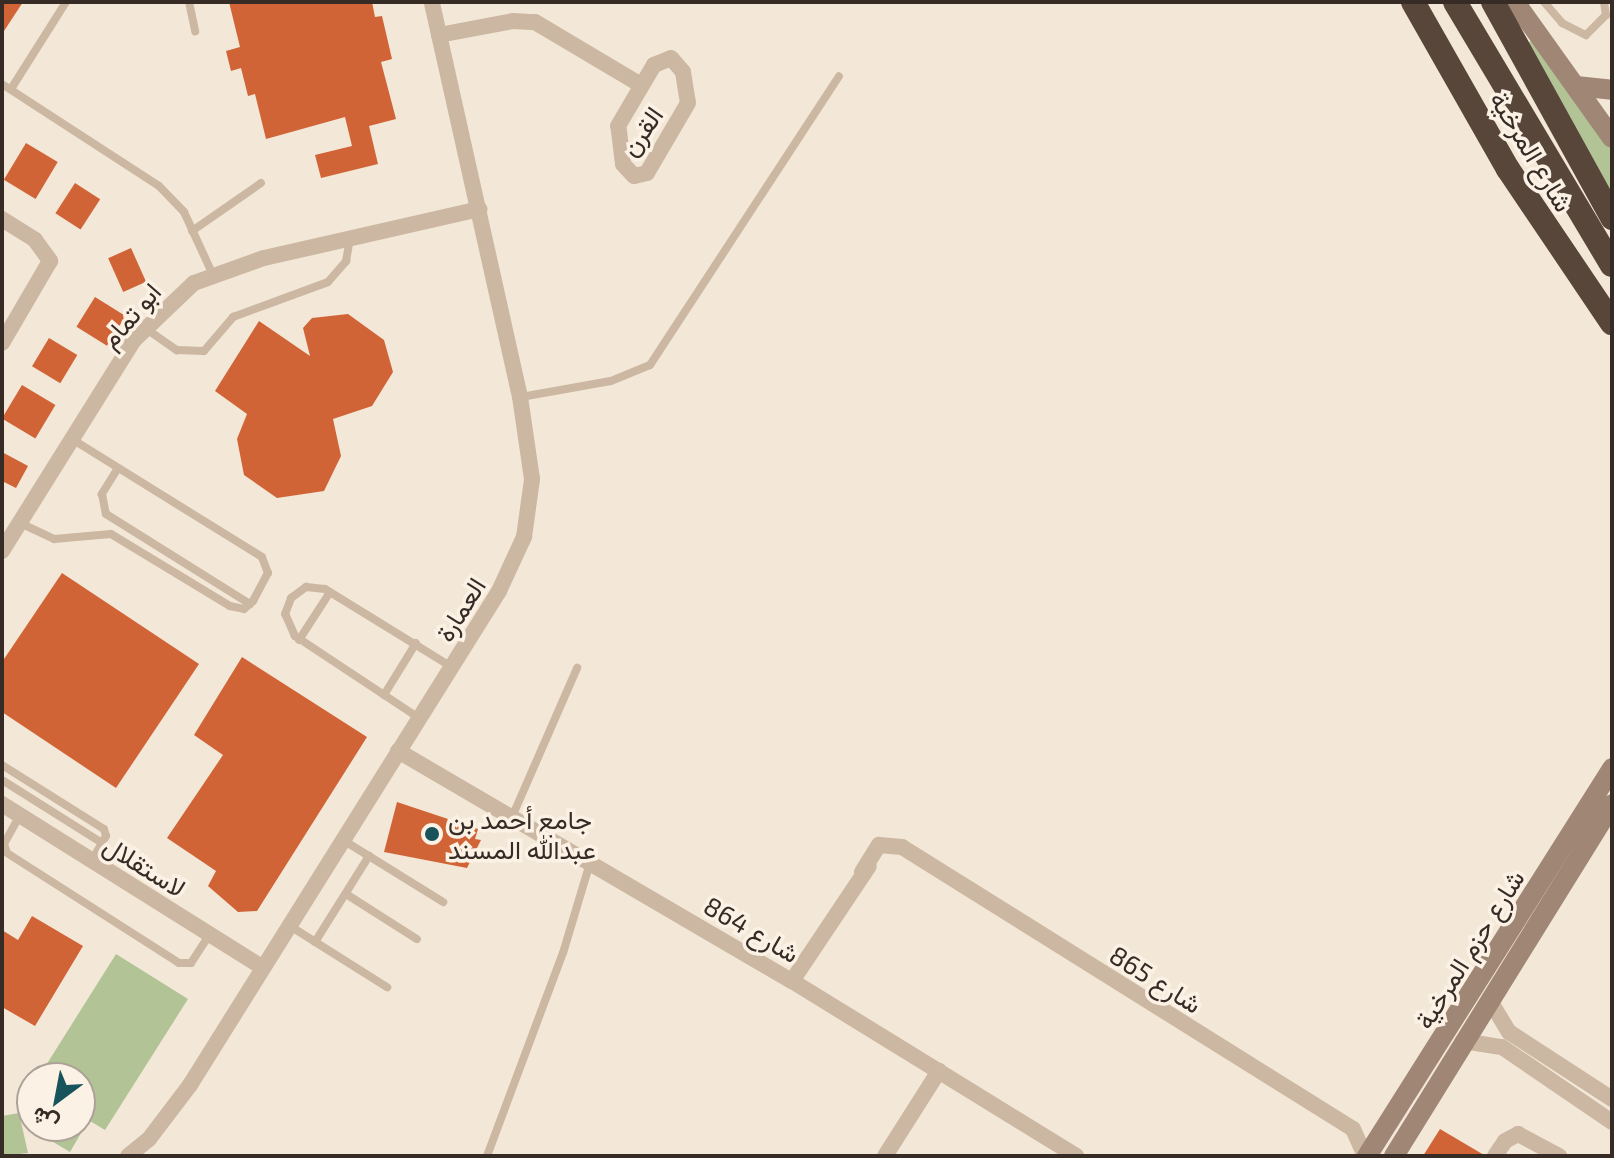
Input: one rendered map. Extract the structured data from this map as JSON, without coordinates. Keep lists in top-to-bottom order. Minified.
{"streets":{"highway":["شارع المرخية"],"street":["القرن","ابو تمام","العمارة","لاستقلال","شارع 864","شارع حزم المرخية","شارع 865"]},"crossings":[["القرن","العمارة"],["ابو تمام","العمارة"],["العمارة","لاستقلال"],["العمارة","شارع 864"],["شارع 864","شارع 865"]],"places":["جامع أحمد بن عبدالله المسند"],"north":"bottom left"}
